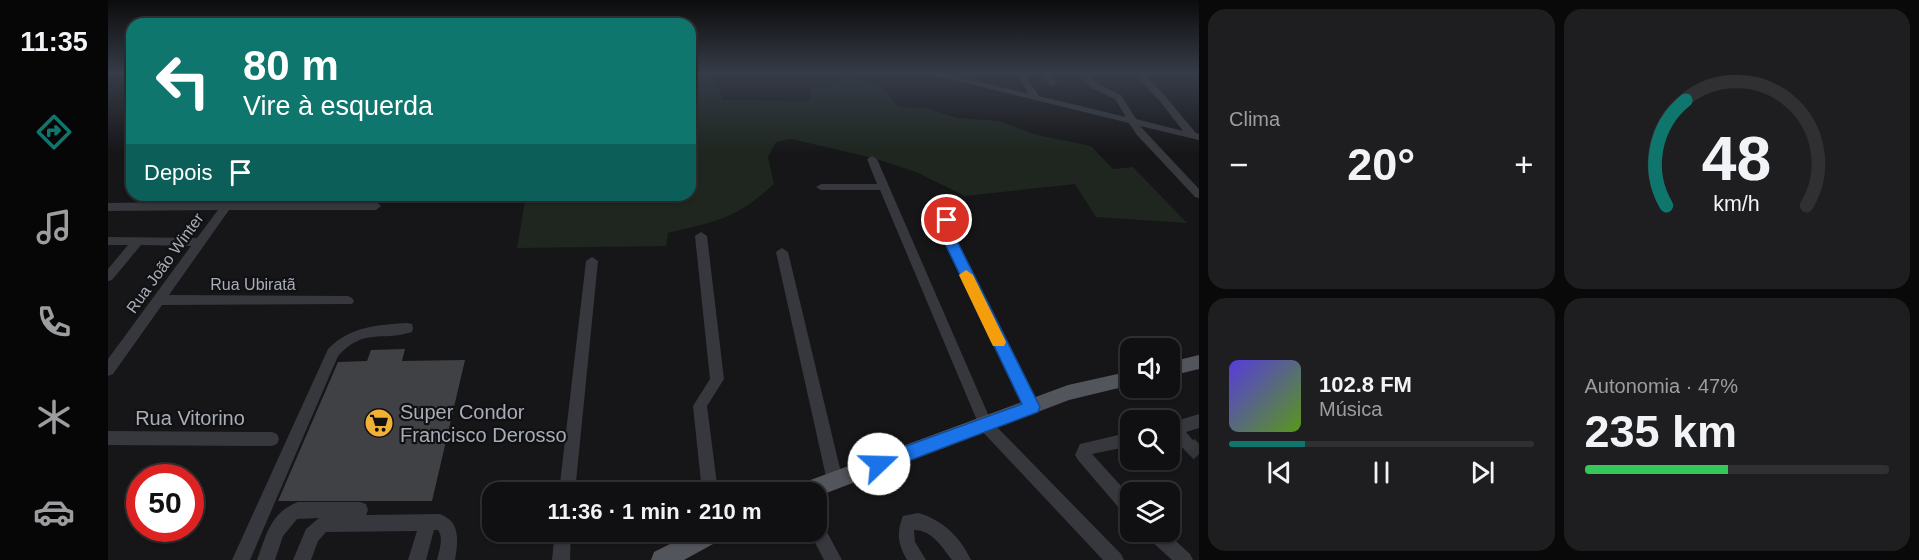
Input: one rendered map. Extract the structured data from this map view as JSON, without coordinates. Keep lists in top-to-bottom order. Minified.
{"streets":{"street":["Rua João Winter","Rua Ubiratã","Rua Vitorino"]},"crossings":[["Rua João Winter","Rua Ubiratã"]],"places":{"supermarket":["Super Condor Francisco Derosso"]},"page":{"tabs":"11:35","tile":["Clima",["Autonomia · 47%","235 km"]],"turn":["80 m","Vire à esquerda"],"heat":["−","20°","+"],"then":"Depois","song":["102.8 FM","Música"],"limit":"50","trip":"11:36 · 1 min · 210 m","gauge":["48","km/h"]}}
